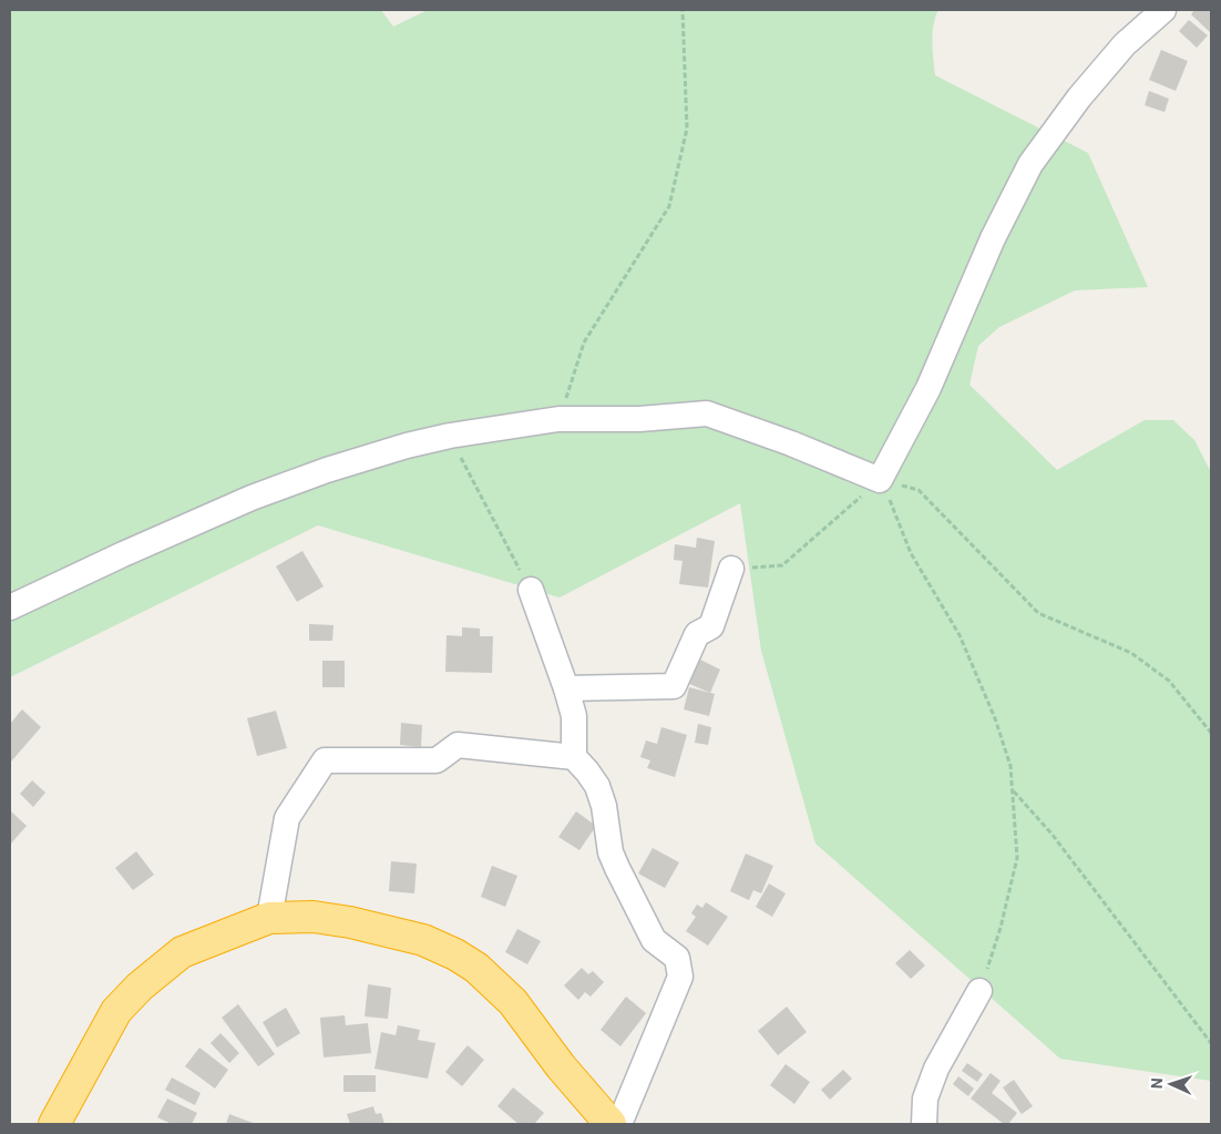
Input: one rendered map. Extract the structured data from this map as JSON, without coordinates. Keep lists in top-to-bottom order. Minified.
{"north":"left"}
